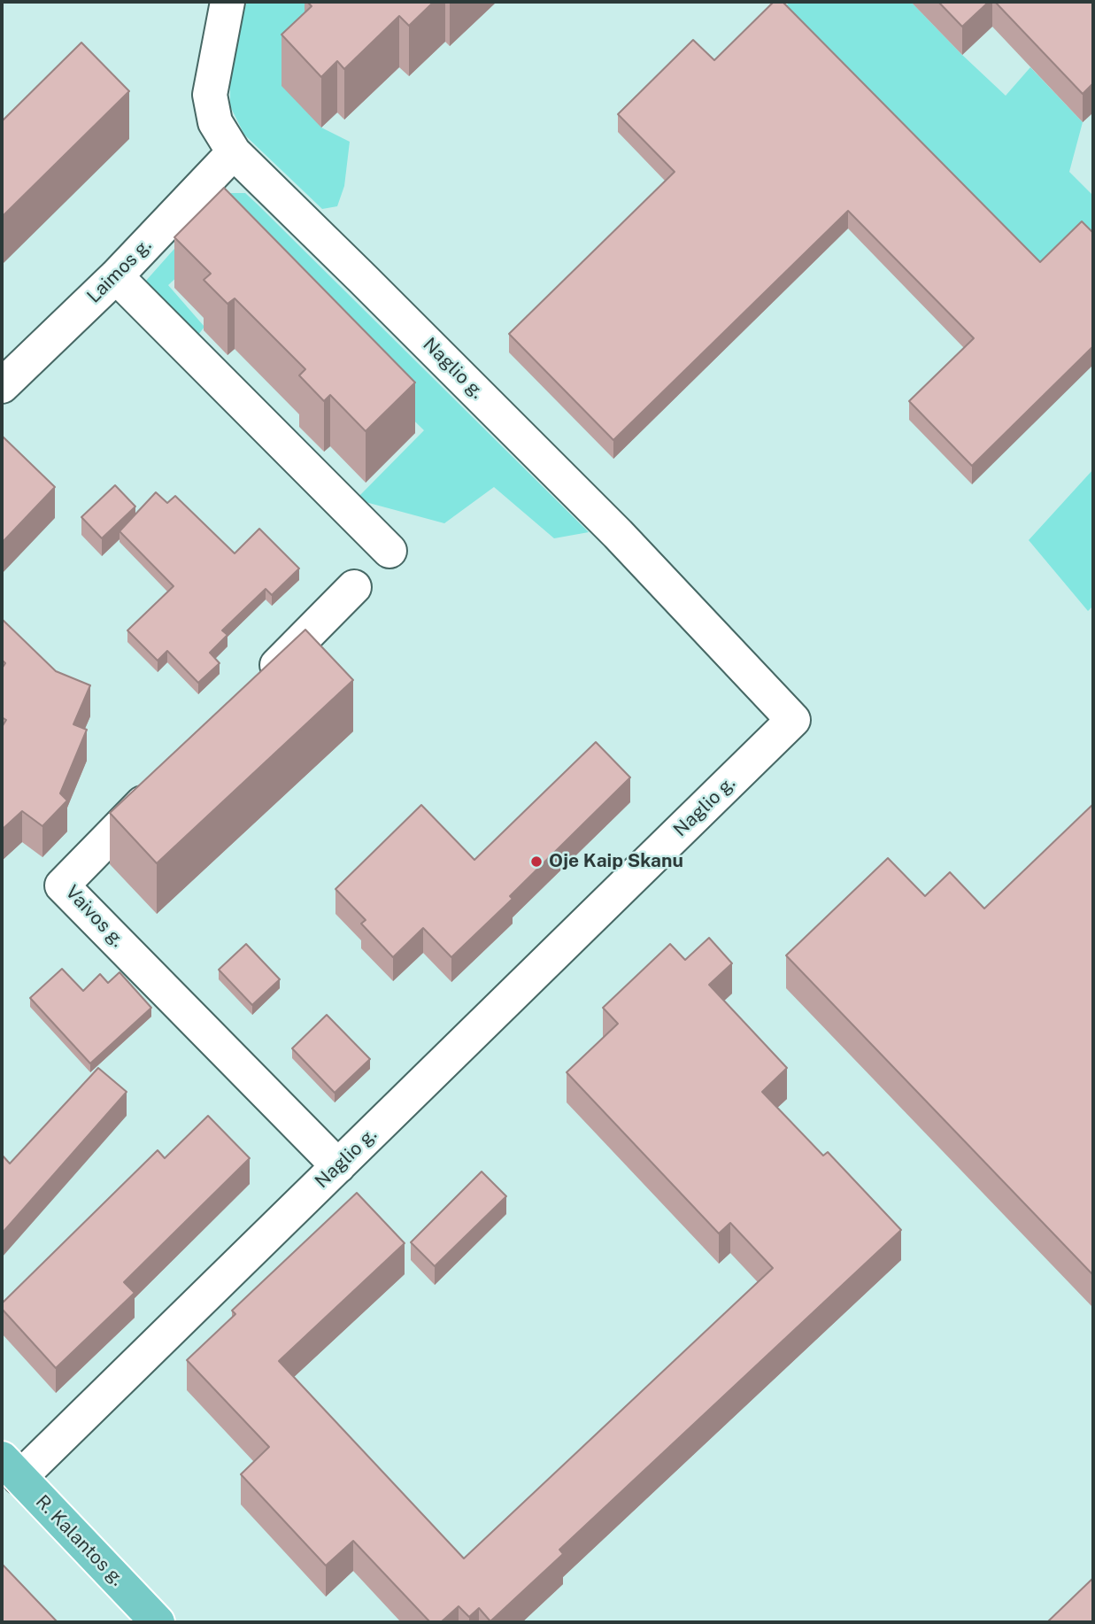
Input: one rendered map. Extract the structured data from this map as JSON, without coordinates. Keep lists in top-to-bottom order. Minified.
{"streets":{"main road":["R. Kalantos g."],"street":["Laimos g.","Naglio g.","Vaivos g."]},"crossings":[["Laimos g.","Naglio g."],["Naglio g.","Vaivos g."],["Naglio g.","R. Kalantos g."]],"places":["Oje Kaip Skanu"]}
